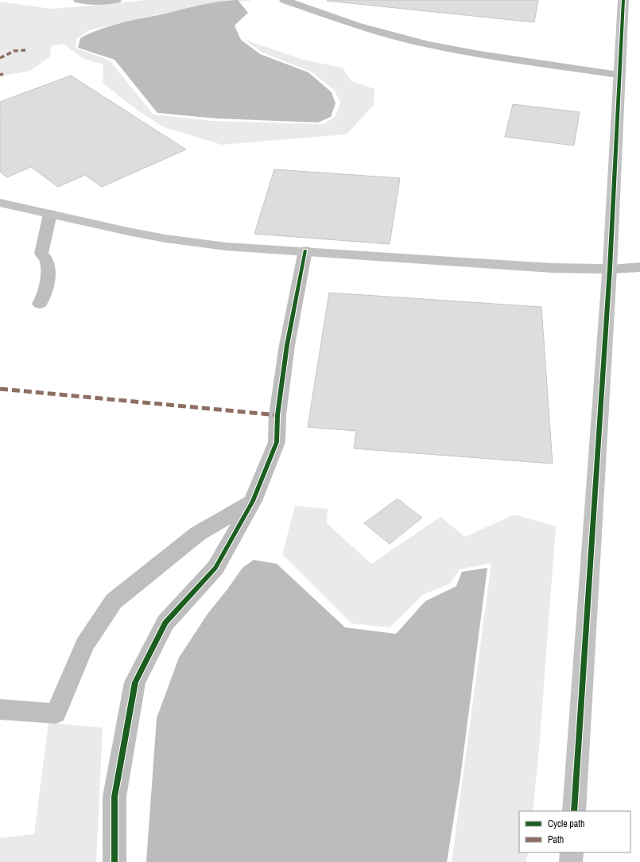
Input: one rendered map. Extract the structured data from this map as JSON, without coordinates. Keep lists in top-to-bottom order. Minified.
{"legend":["Cycle path","Path"]}
